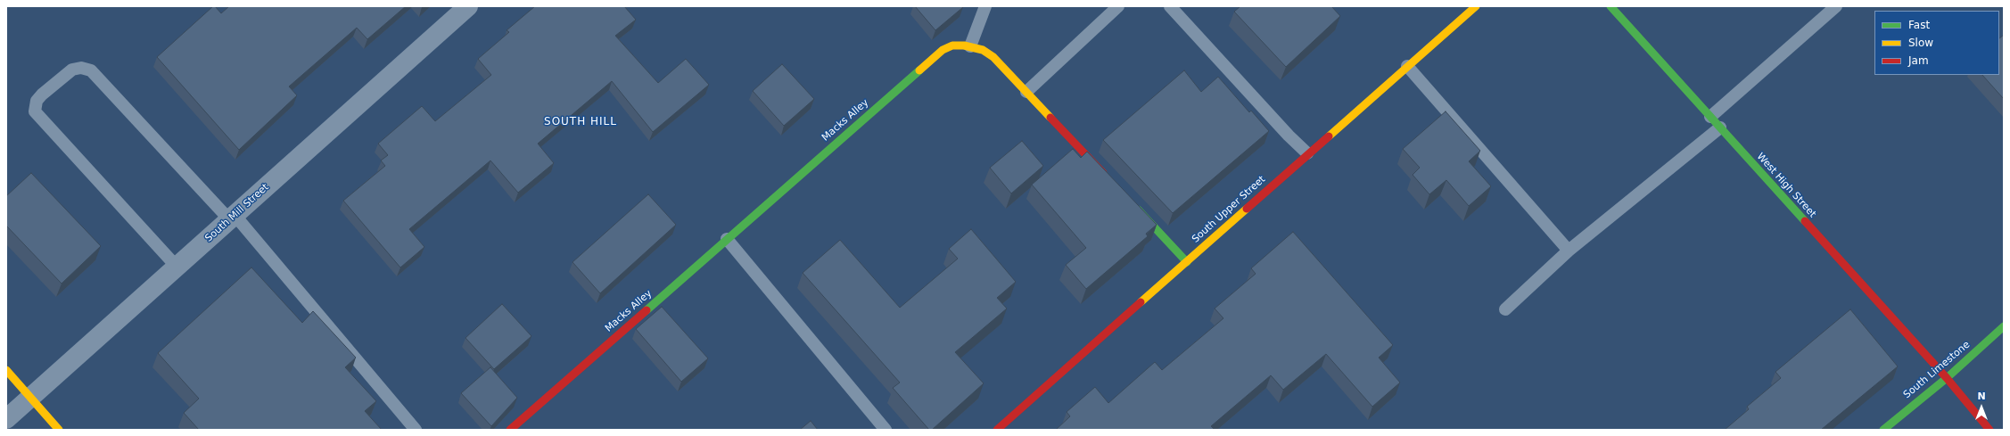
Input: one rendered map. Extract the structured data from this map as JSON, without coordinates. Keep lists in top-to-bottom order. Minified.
{"streets":{"main road":["Macks Alley","West High Street","South Upper Street","South Limestone"],"street":["South Mill Street"]},"crossings":[["West High Street","South Limestone"]],"districts":["SOUTH HILL"],"legend":["Fast","Slow","Jam"],"north":"top"}
